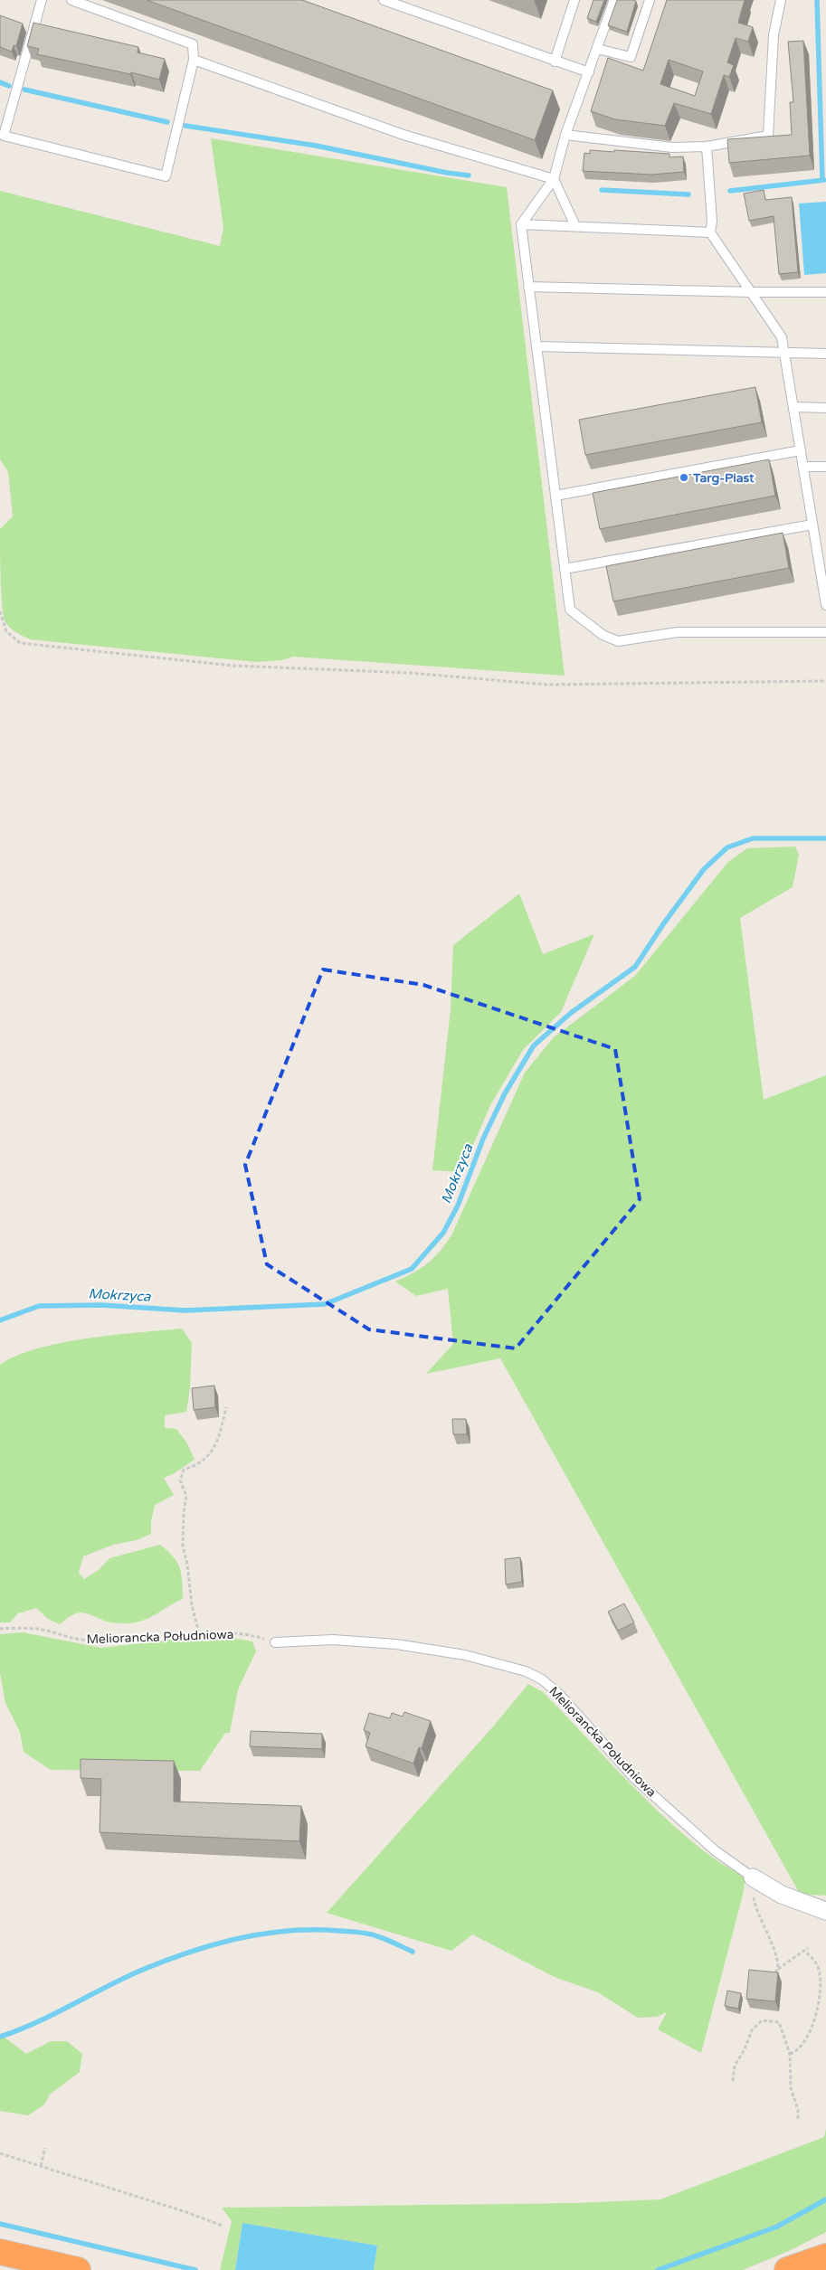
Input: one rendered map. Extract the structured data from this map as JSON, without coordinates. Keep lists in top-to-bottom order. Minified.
{"streets":{"street":["Meliorancka Południowa"]},"water":["Mokrzyca"],"places":["Targ-Piast"]}
